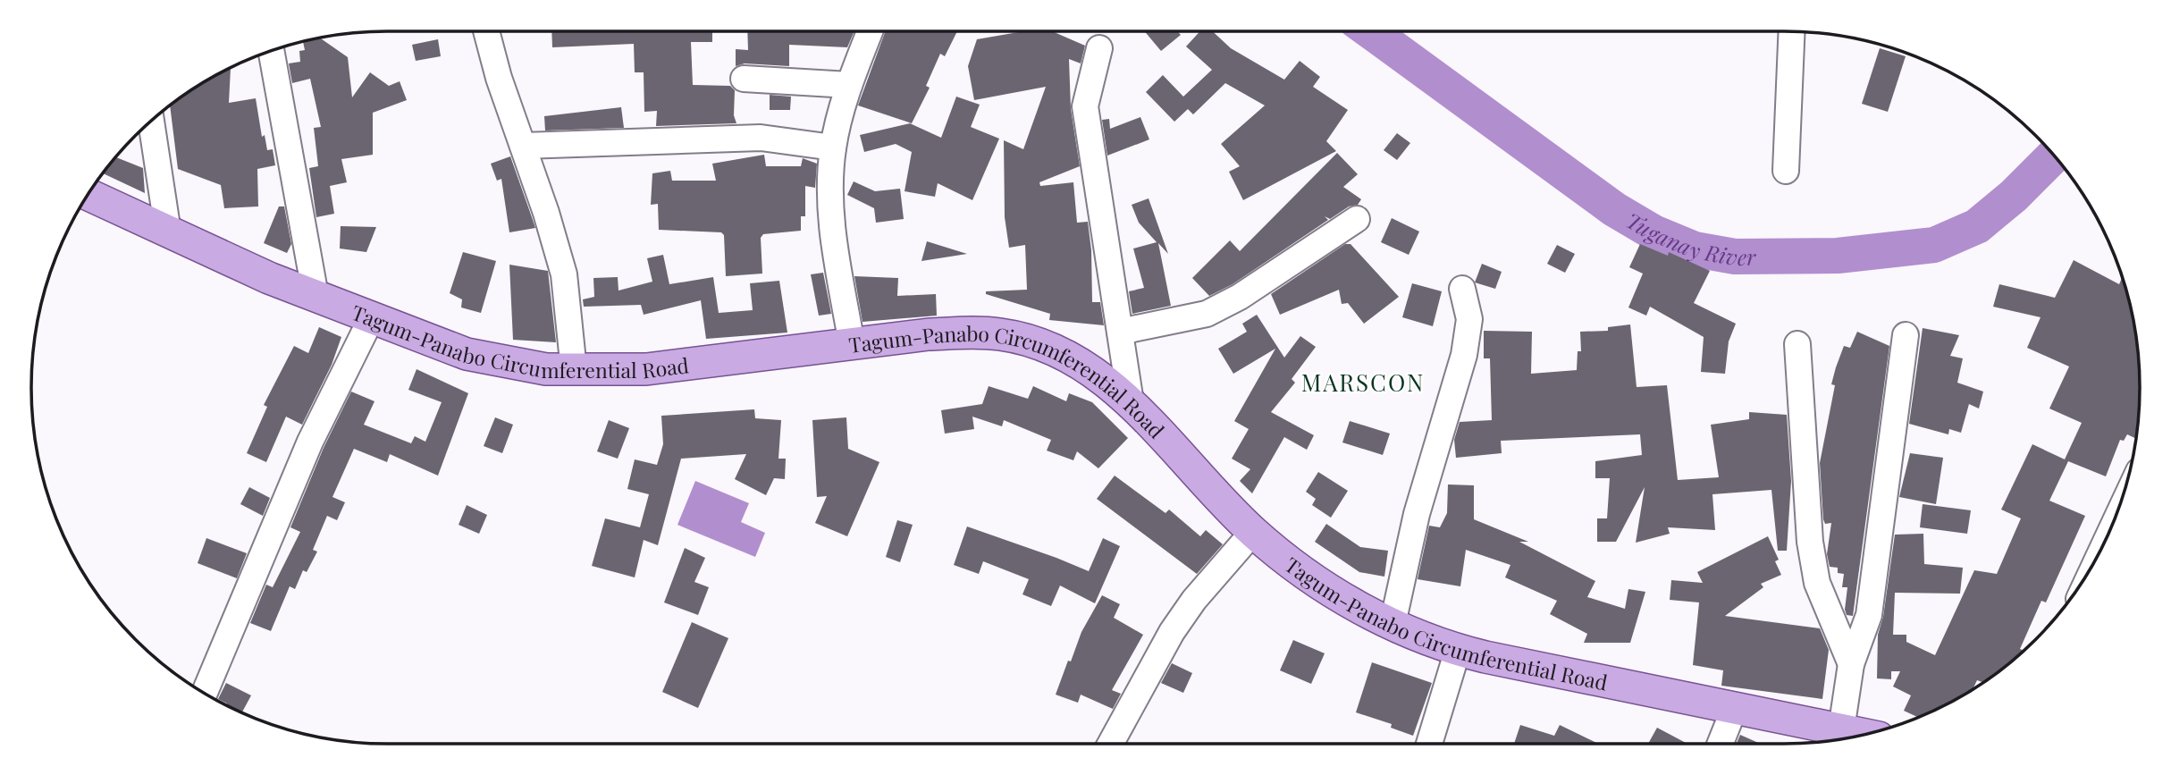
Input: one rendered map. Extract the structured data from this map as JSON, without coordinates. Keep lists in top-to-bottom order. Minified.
{"streets":{"main road":["Tagum-Panabo Circumferential Road"]},"districts":["MARSCON"],"water":["Tuganay River"]}
